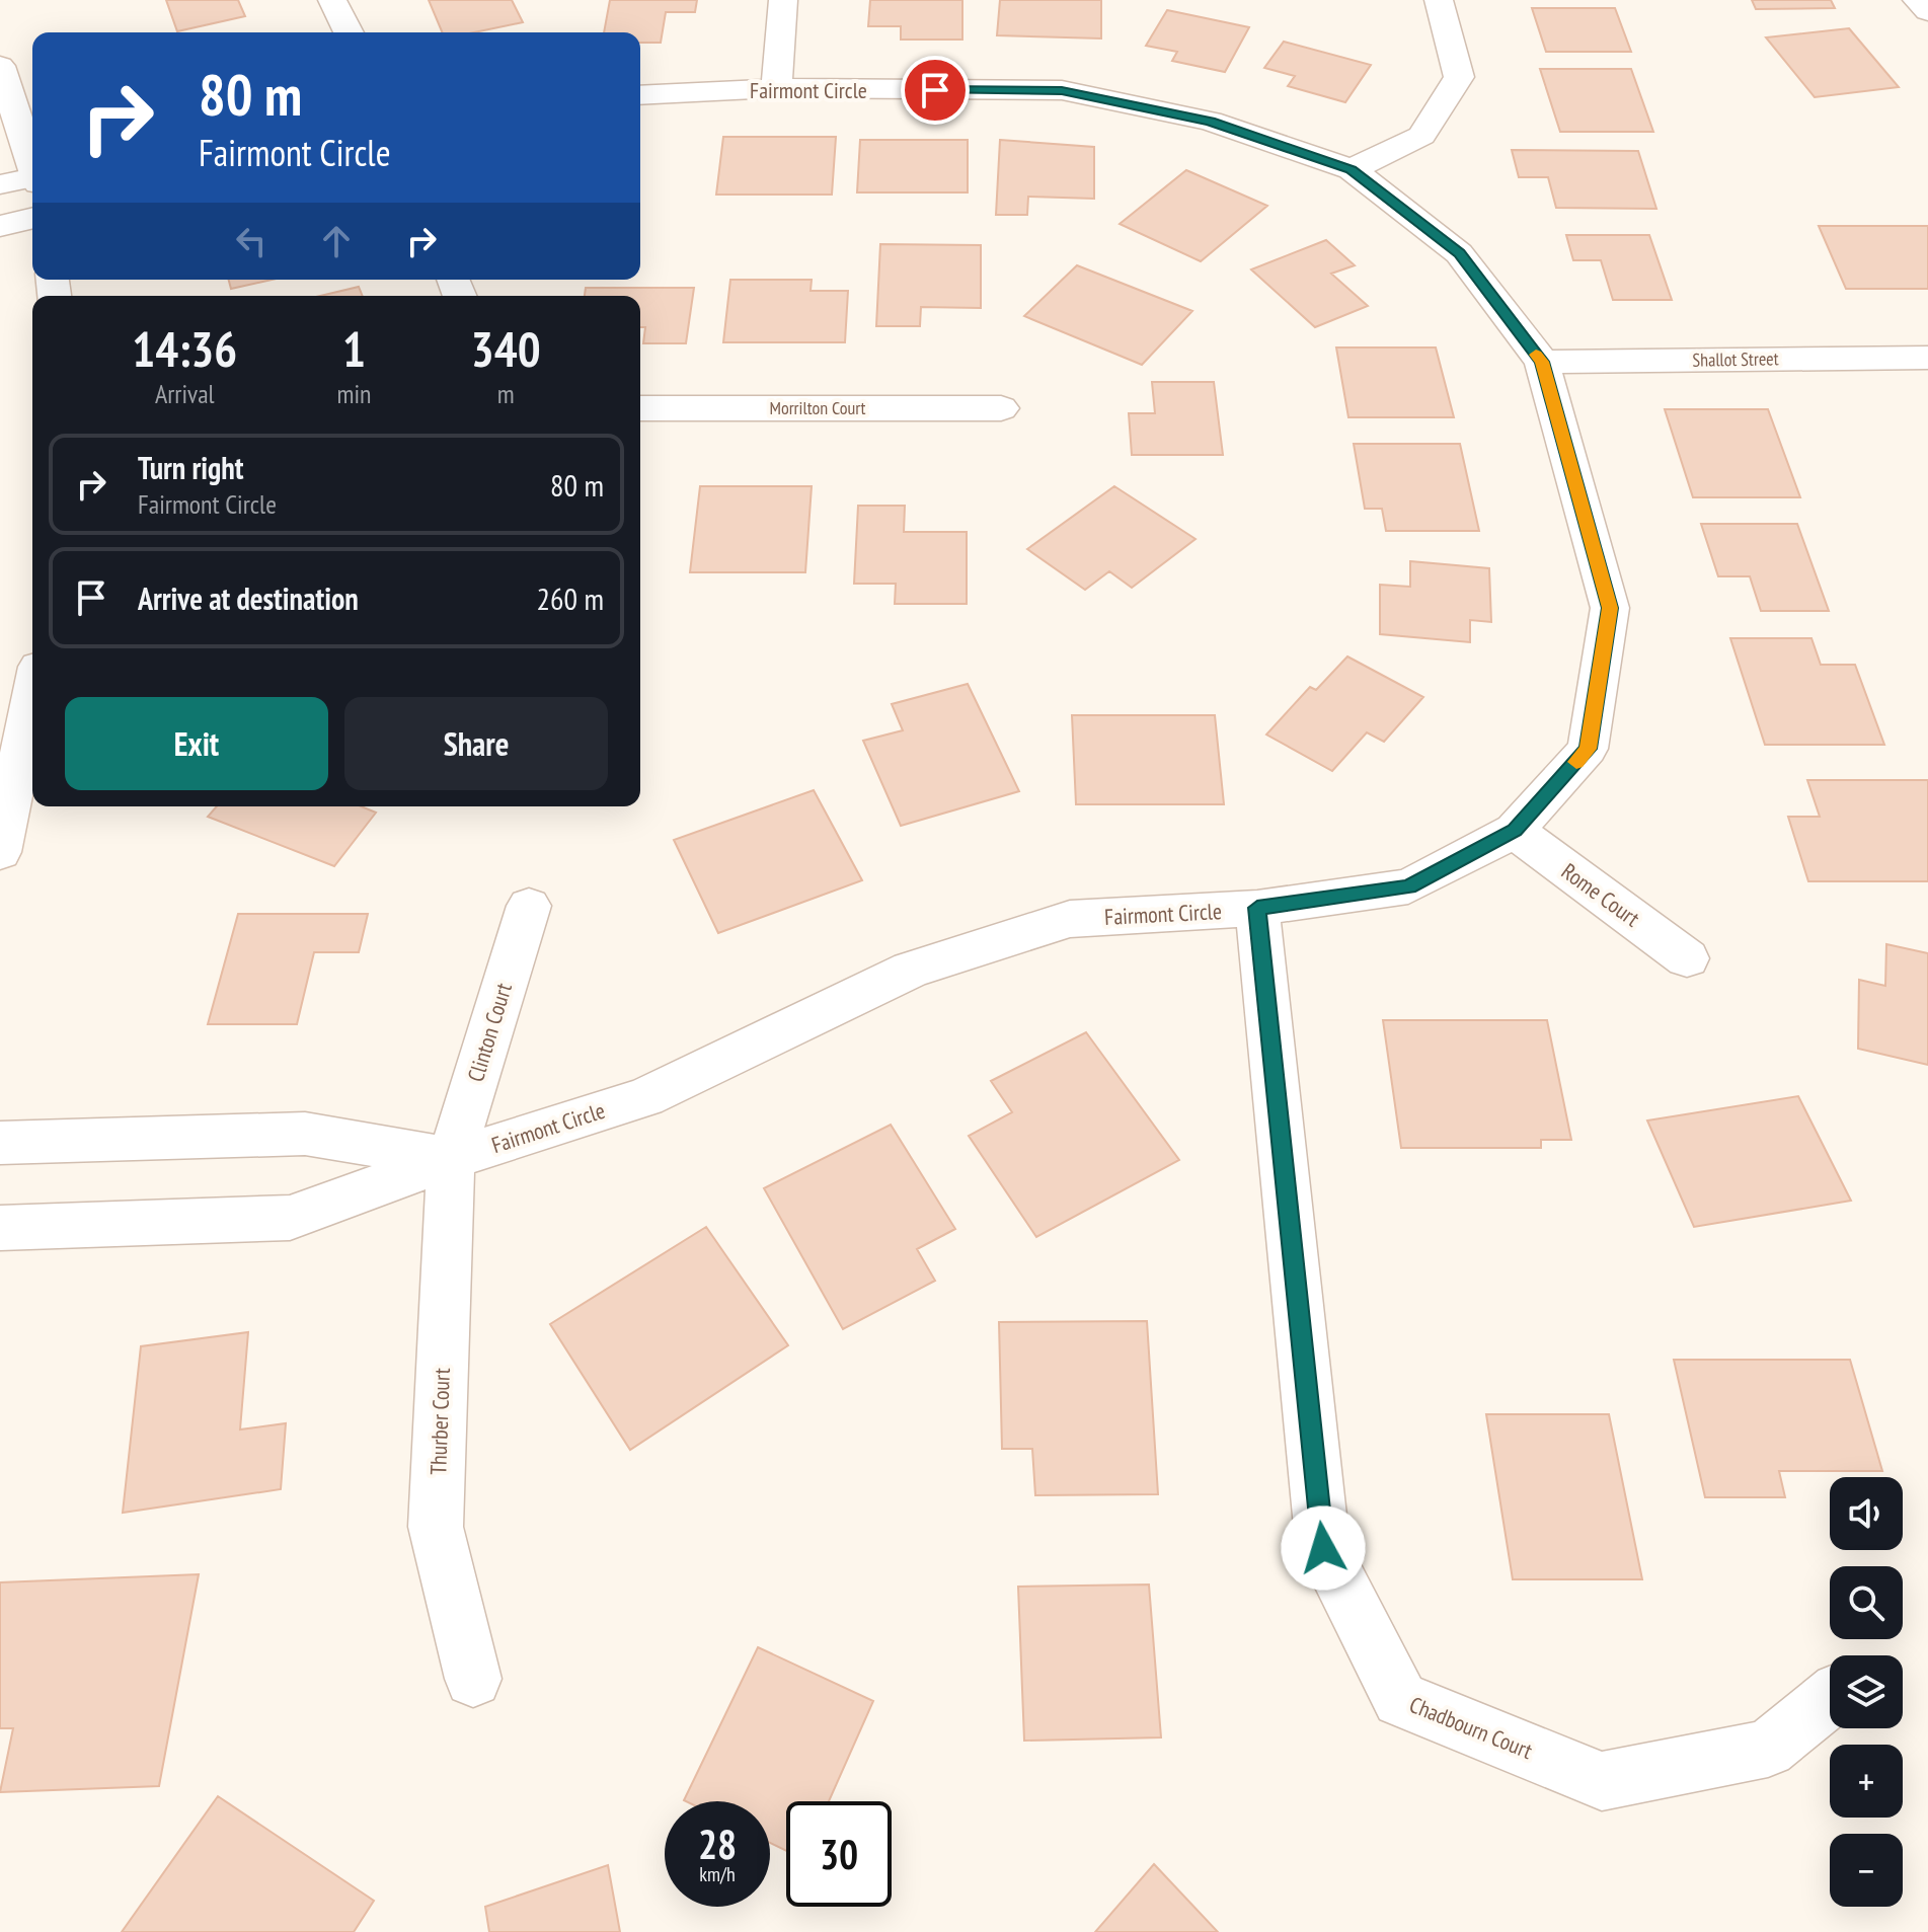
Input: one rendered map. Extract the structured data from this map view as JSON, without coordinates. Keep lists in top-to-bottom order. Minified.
{"streets":{"street":["Fairmont Circle","Shallot Street","Morrilton Court","Rome Court","Clinton Court","Thurber Court","Chadbourn Court"]},"crossings":[["Fairmont Circle","Shallot Street"],["Fairmont Circle","Rome Court"],["Fairmont Circle","Clinton Court"],["Fairmont Circle","Thurber Court"],["Fairmont Circle","Chadbourn Court"],["Clinton Court","Thurber Court"]],"page":{"turn":["80 m","Fairmont Circle"],"eta":["14:36","Arrival","1","min","340","m"],"list":[{"name":"Turn right","note":"Fairmont Circle","value":"80 m"},{"name":"Arrive at destination","value":"260 m"}],"buttons":["Exit","Share"],"map_buttons":["+","−"],"speed":"28 km/h","limit":"30"}}
